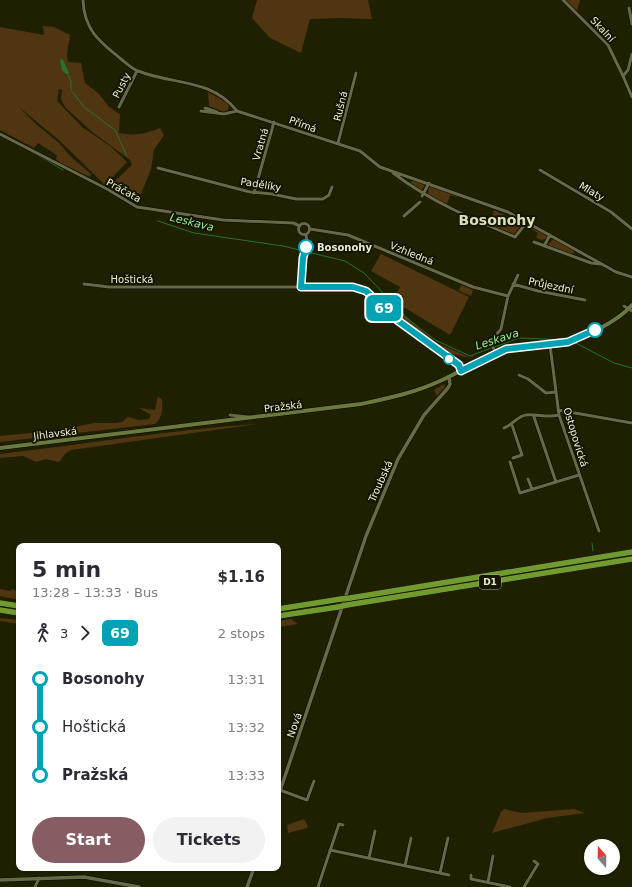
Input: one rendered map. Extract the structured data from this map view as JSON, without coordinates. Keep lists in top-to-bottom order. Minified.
{"streets":{"highway":["D1"],"main road":["Pražská","Jihlavská"],"street":["Skalní","Pusty","Rušná","Přímá","Vratná","Padělíky","Práčata","Mlaty","Vzhledná","Hoštická","Průjezdní","Ostopovická","Troubská","Nová"]},"crossings":[["Rušná","Přímá"],["Přímá","Vratná"],["Vratná","Padělíky"],["Práčata","Vzhledná"],["Hoštická","Pražská"],["Pražská","Jihlavská"],["Pražská","Ostopovická"],["Pražská","Troubská"],["Troubská","D1"],["Troubská","Nová"]],"districts":["Bosonohy"],"water":["Leskava"],"places":["Bosonohy"],"lines":["bus line 69"],"north":"top","page":{"on_map":"69","heading":["5 min","13:28 – 13:33 · Bus","$1.16"],"legs":["3","69","2 stops"],"list":[{"name":"Bosonohy","value":"13:31"},{"name":"Hoštická","value":"13:32"},{"name":"Pražská","value":"13:33"}],"buttons":["Start","Tickets"]}}
